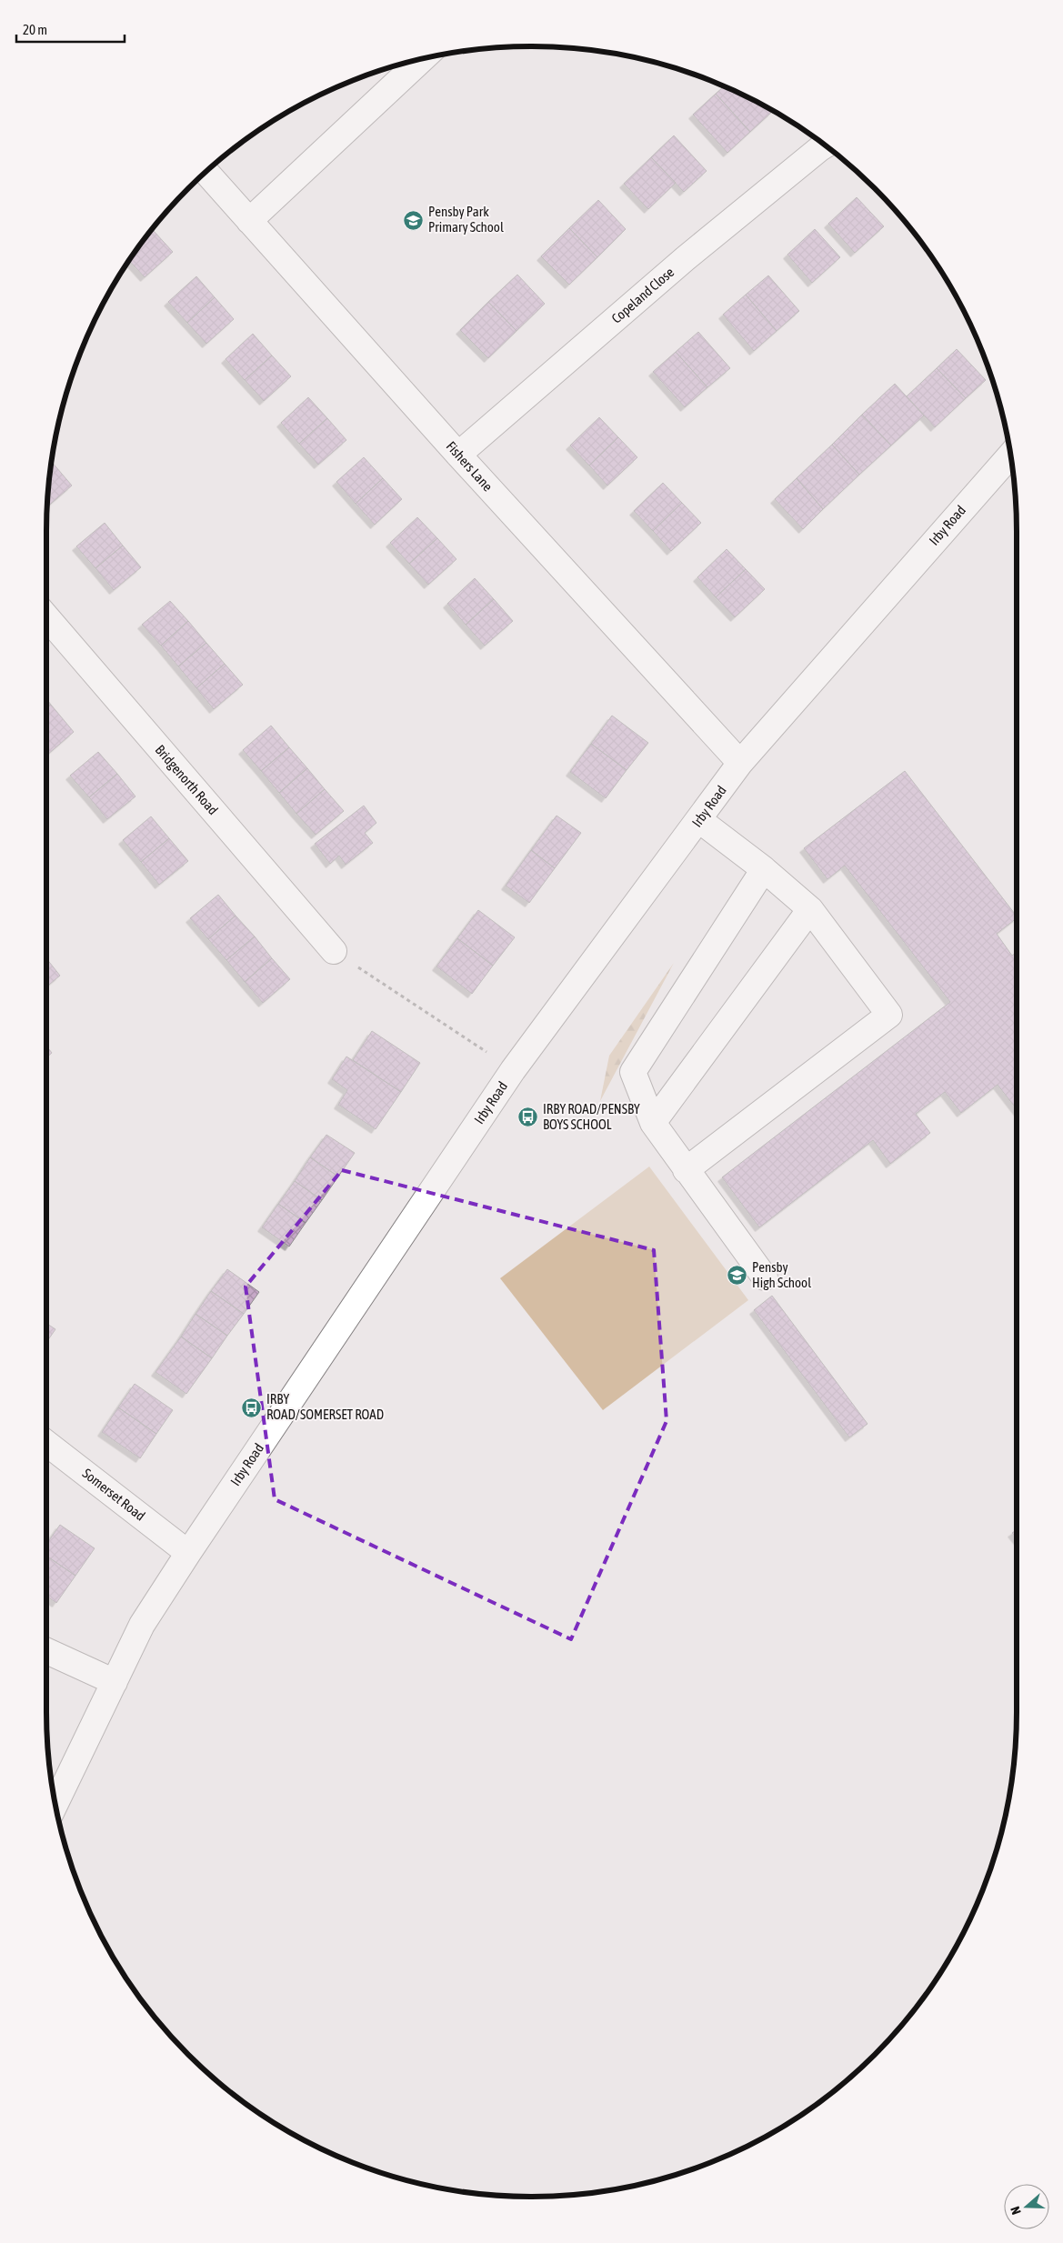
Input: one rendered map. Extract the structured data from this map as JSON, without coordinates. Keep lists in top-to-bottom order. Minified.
{"streets":{"street":["Copeland Close","Fishers Lane","Irby Road","Bridgenorth Road","Somerset Road"]},"crossings":[["Copeland Close","Fishers Lane"],["Fishers Lane","Irby Road"],["Irby Road","Somerset Road"]],"places":{"school or university":["Pensby Park Primary School","Pensby High School"],"bus stop":["IRBY ROAD/PENSBY BOYS SCHOOL","IRBY ROAD/SOMERSET ROAD"]},"scale_bar":"20 m","north":"left"}
